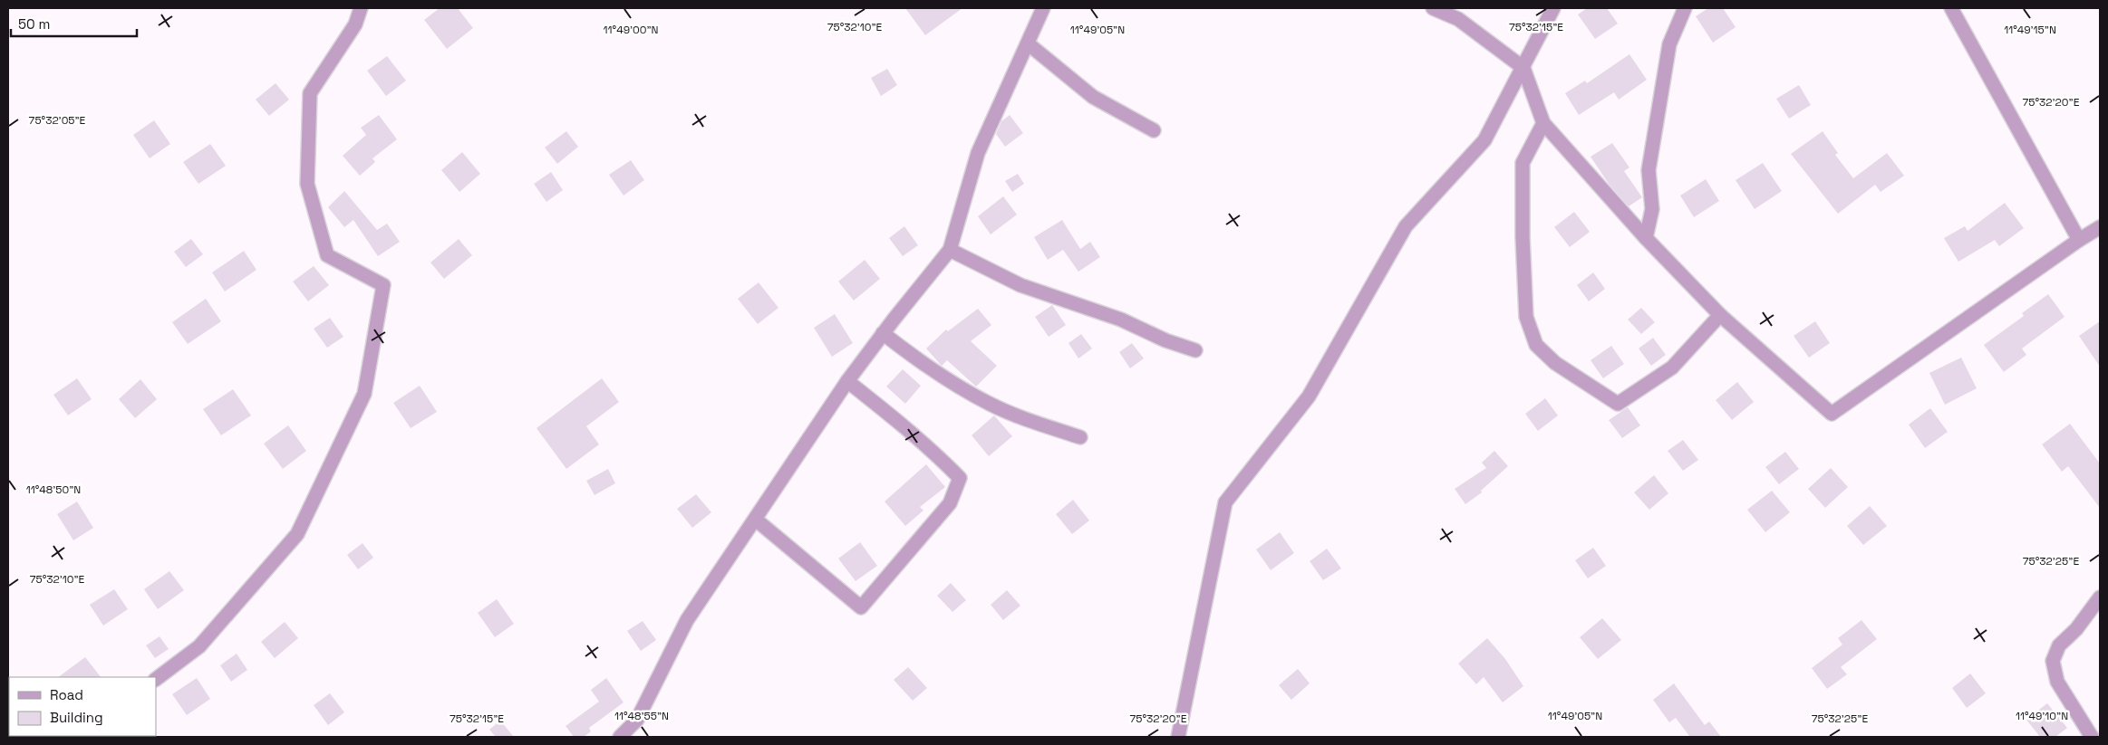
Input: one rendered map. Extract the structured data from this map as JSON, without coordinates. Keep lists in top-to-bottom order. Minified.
{"legend":["Road","Building"],"scale_bar":"50 m","coordinates":["75°32'10\"E","75°32'15\"E","11°49'15\"N","11°49'00\"N","11°49'05\"N","75°32'20\"E","75°32'05\"E","11°48'50\"N","75°32'25\"E","11°48'55\"N","11°49'10\"N"]}
